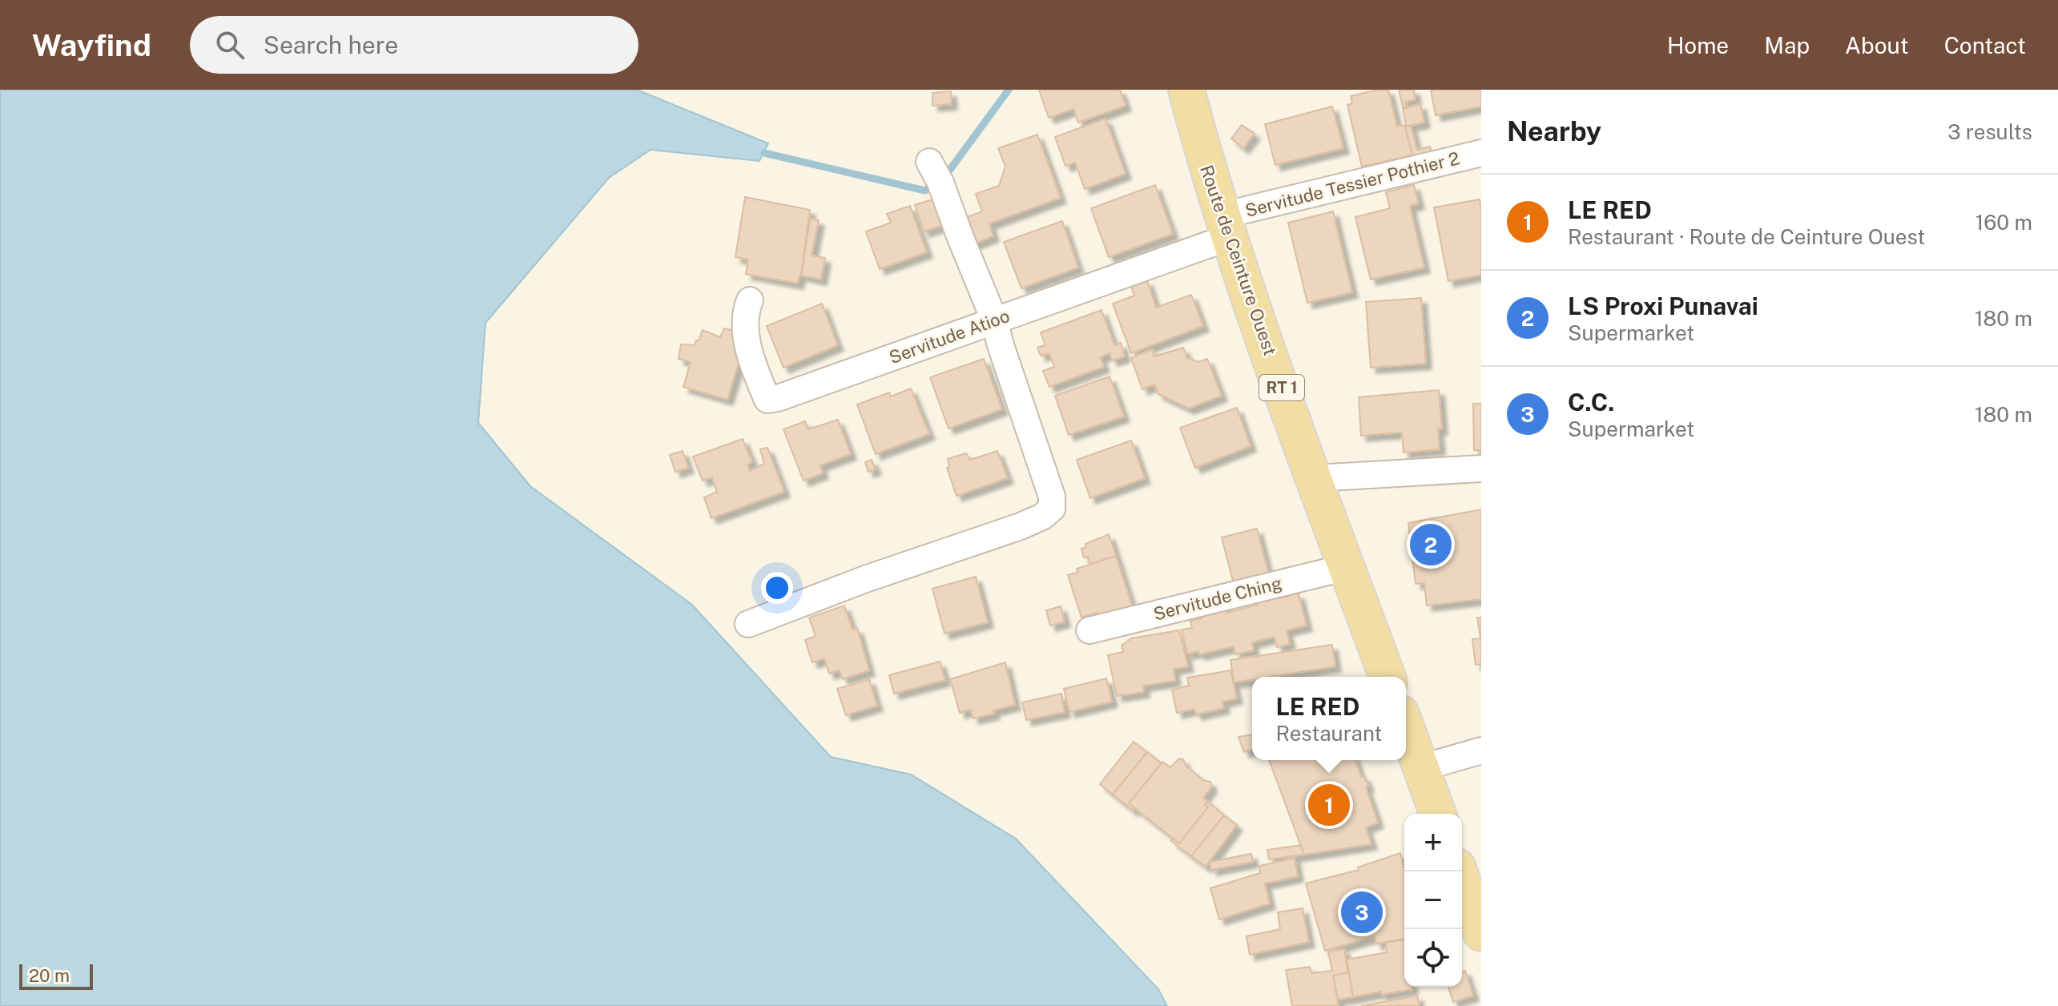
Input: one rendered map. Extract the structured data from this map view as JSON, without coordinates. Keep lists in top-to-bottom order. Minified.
{"streets":{"main road":["Route de Ceinture Ouest","RT 1"],"street":["Servitude Tessier Pothier 2","Servitude Atioo","Servitude Ching"]},"crossings":[["Servitude Tessier Pothier 2","Route de Ceinture Ouest"],["Servitude Tessier Pothier 2","Servitude Atioo"],["Route de Ceinture Ouest","Servitude Atioo"],["Route de Ceinture Ouest","Servitude Ching"]],"scale_bar":"20 m","page":{"header":"Wayfind","search":"Search here","nav":["Home","Map","About","Contact"],"heading":["Nearby","3 results"],"list":[{"mark":"1","name":"LE RED","note":"Restaurant · Route de Ceinture Ouest","value":"160 m"},{"mark":"2","name":"LS Proxi Punavai","note":"Supermarket","value":"180 m"},{"mark":"3","name":"C.C.","note":"Supermarket","value":"180 m"}],"pins":["2","1","3"],"popup":["LE RED","Restaurant"],"map_buttons":["+","−"],"scale":"20 m"}}
